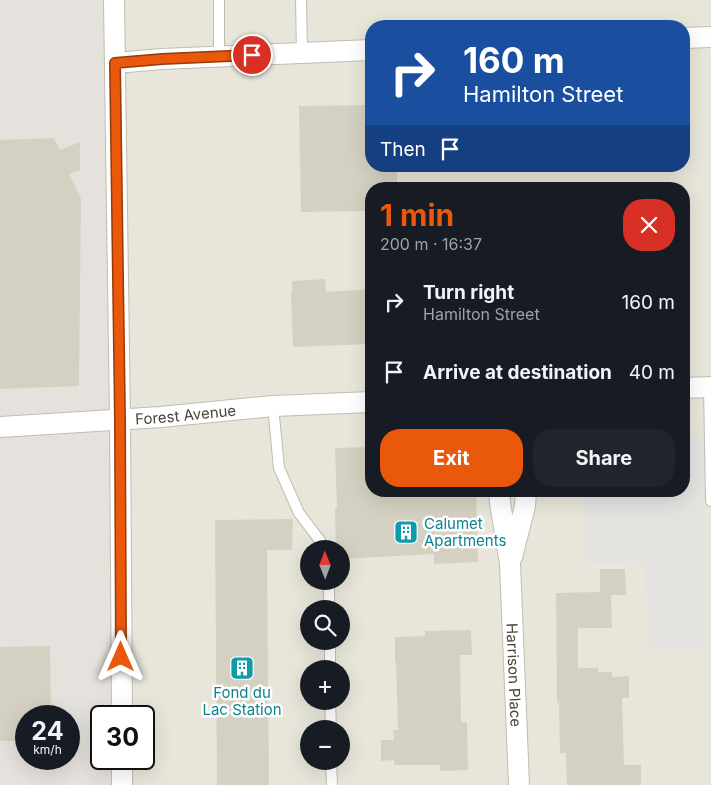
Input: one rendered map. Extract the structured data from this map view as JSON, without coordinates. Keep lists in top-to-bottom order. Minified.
{"streets":{"street":["Forest Avenue","Harrison Place"]},"places":{"building":["Calumet Apartments","Fond du Lac Station"]},"north":"top","page":{"turn":["160 m","Hamilton Street"],"then":"Then","heading":["1 min","200 m · 16:37"],"list":[{"name":"Turn right","note":"Hamilton Street","value":"160 m"},{"name":"Arrive at destination","value":"40 m"}],"buttons":["Exit","Share"],"map_buttons":["+","−"],"speed":"24 km/h","limit":"30"}}
